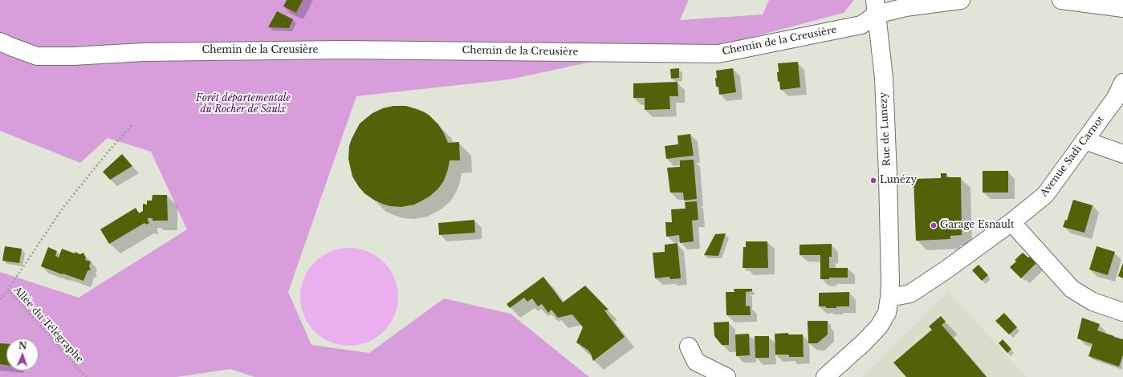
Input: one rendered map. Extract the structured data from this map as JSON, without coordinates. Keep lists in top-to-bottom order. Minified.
{"streets":{"street":["Chemin de la Creusière","Rue de Lunezy","Avenue Sadi Carnot"],"path":["Allée du Télégraphe"]},"crossings":[["Chemin de la Creusière","Rue de Lunezy"],["Rue de Lunezy","Avenue Sadi Carnot"]],"parks":["Forêt départementale du Rocher de Saulx"],"places":["Lunézy","Garage Esnault"],"north":"top"}
